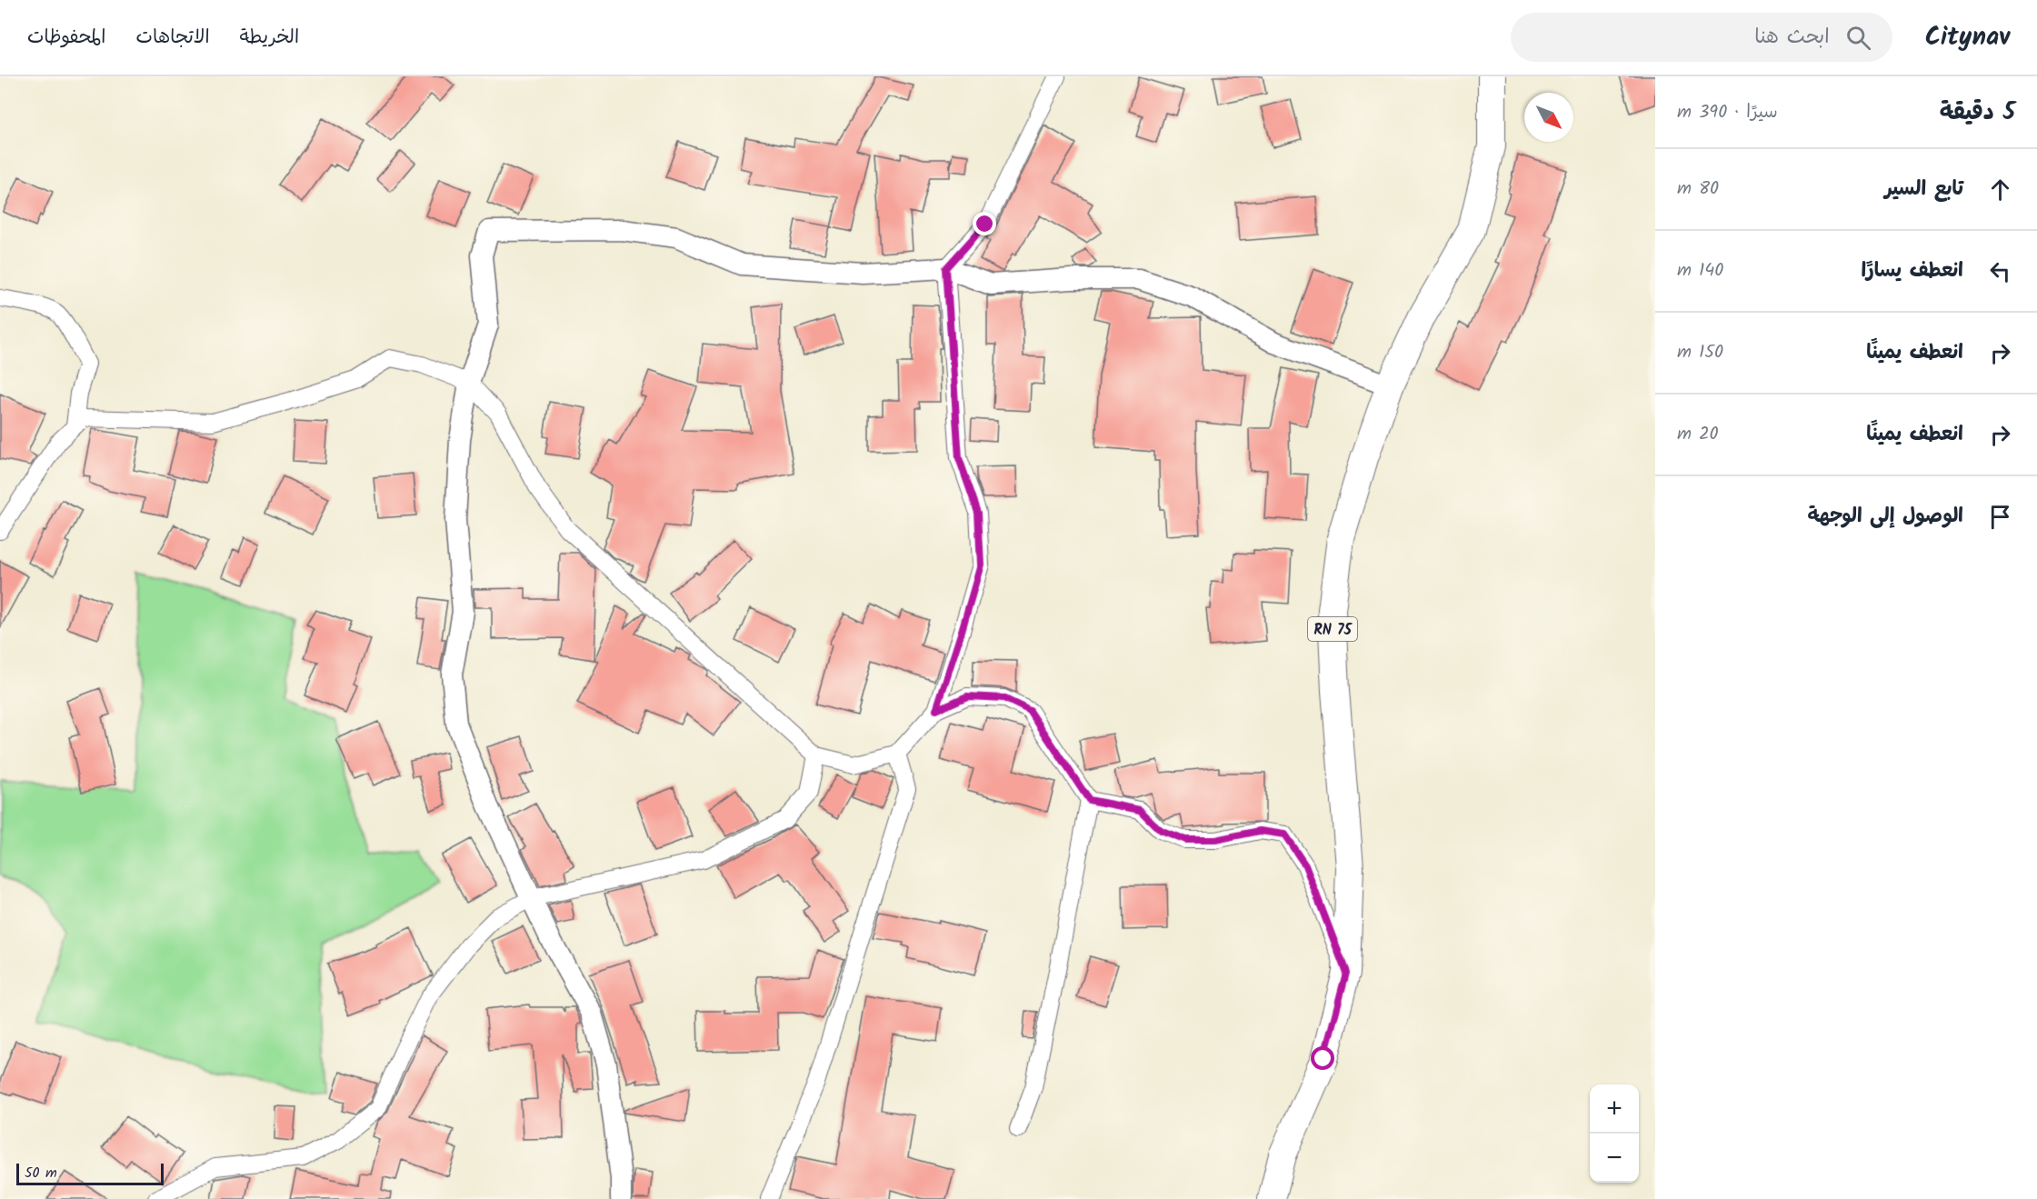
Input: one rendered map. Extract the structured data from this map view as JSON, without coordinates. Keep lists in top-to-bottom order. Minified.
{"streets":{"main road":["RN 75"]},"scale_bar":"50 m","north":"bottom right","page":{"header":"Citynav","search":"ابحث هنا","nav":["الخريطة","الاتجاهات","المحفوظات"],"heading":["5 دقيقة","سيرًا · 390 m"],"list":[["تابع السير","80 m"],["انعطف يسارًا","140 m"],["انعطف يمينًا","150 m"],["انعطف يمينًا","20 m"],"الوصول إلى الوجهة"],"map_buttons":["+","−"],"scale":"50 m"}}
